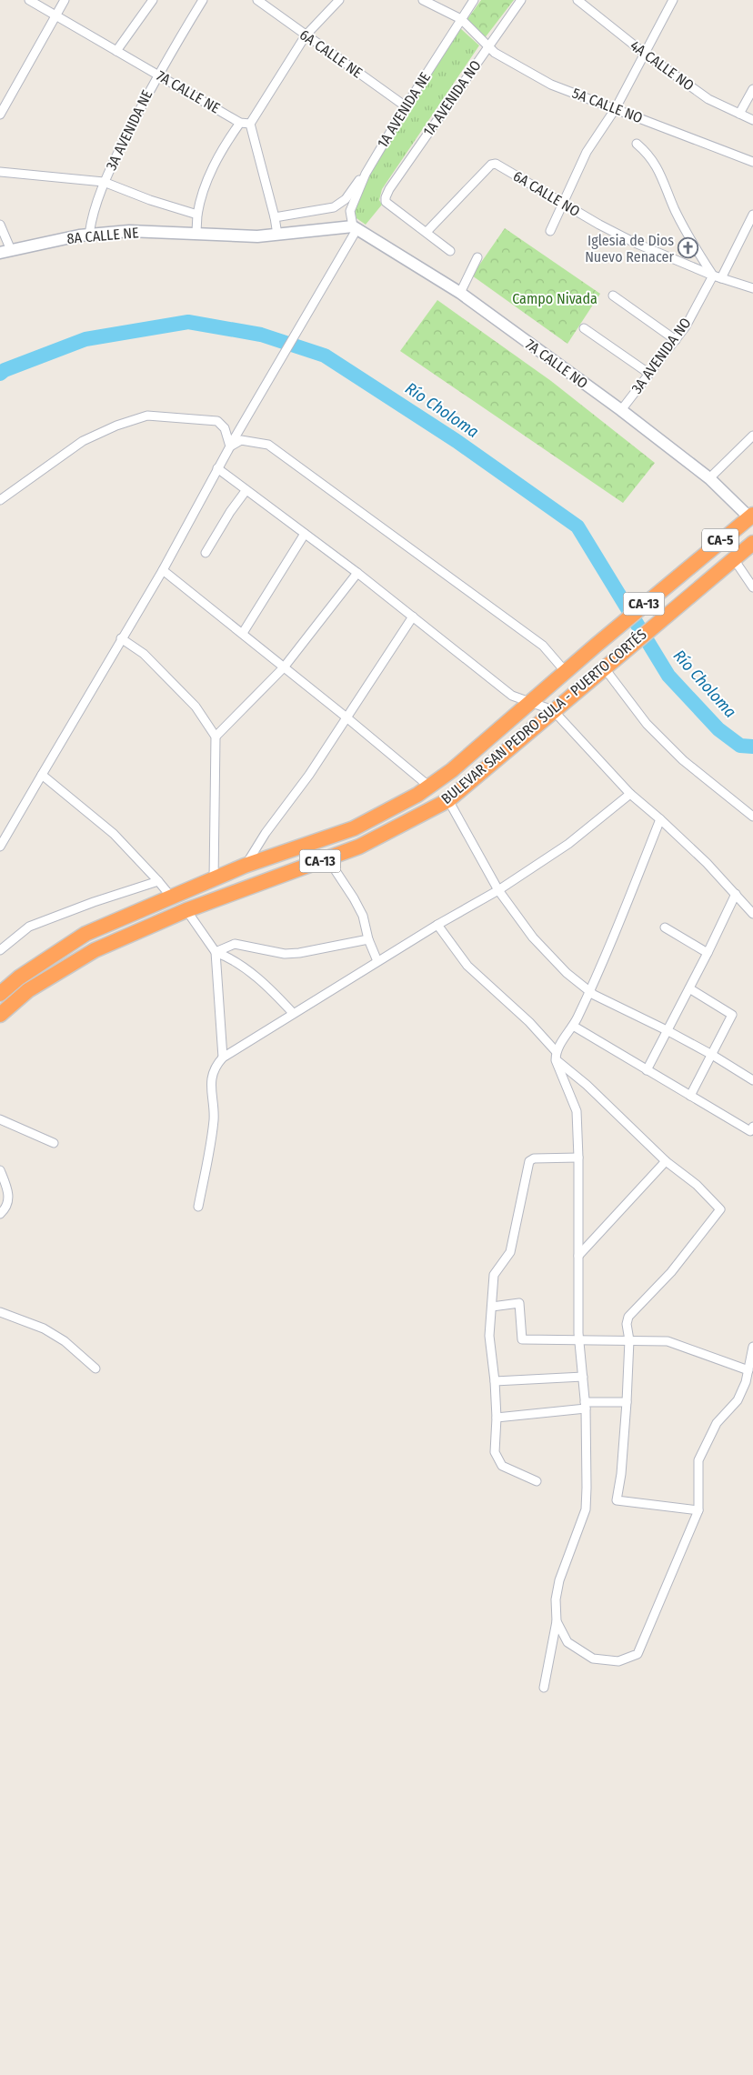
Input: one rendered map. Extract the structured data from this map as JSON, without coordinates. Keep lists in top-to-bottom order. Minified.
{"streets":{"highway":["CA-5","CA-13","BULEVAR SAN PEDRO SULA - PUERTO CORTÉS"],"street":["6A CALLE NE","4A CALLE NO","7A CALLE NE","1A AVENIDA NO","5A CALLE NO","1A AVENIDA NE","3A AVENIDA NE","6A CALLE NO","8A CALLE NE","3A AVENIDA NO","7A CALLE NO"]},"crossings":[["6A CALLE NE","1A AVENIDA NE"],["7A CALLE NE","3A AVENIDA NE"],["1A AVENIDA NO","5A CALLE NO"],["1A AVENIDA NO","6A CALLE NO"],["5A CALLE NO","1A AVENIDA NE"],["1A AVENIDA NE","7A CALLE NO"],["3A AVENIDA NE","8A CALLE NE"],["6A CALLE NO","3A AVENIDA NO"],["3A AVENIDA NO","7A CALLE NO"],["7A CALLE NO","BULEVAR SAN PEDRO SULA - PUERTO CORTÉS"]],"water":["Río Choloma"],"parks":["Campo Nivada"],"places":{"church":["Iglesia de Dios Nuevo Renacer"]}}
